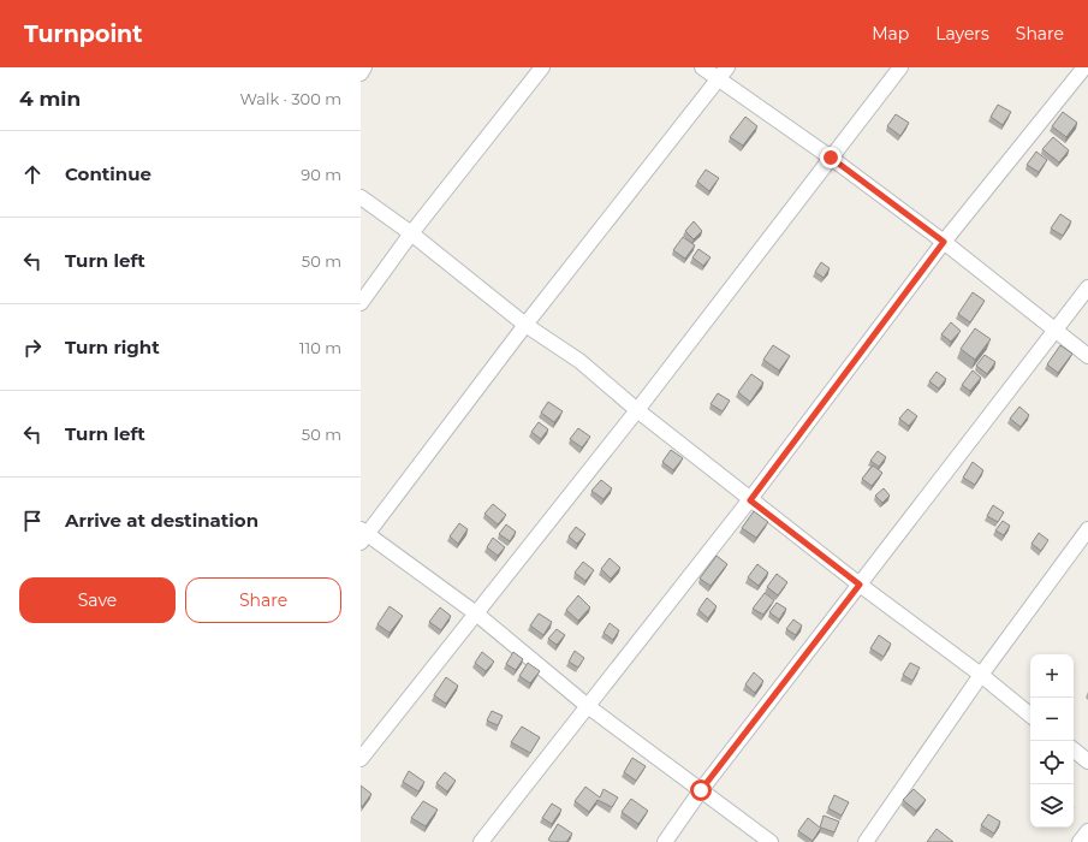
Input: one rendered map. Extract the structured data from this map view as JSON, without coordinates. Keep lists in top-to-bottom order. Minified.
{"page":{"header":"Turnpoint","nav":["Map","Layers","Share"],"heading":["4 min","Walk · 300 m"],"list":[["Continue","90 m"],["Turn left","50 m"],["Turn right","110 m"],["Turn left","50 m"],"Arrive at destination"],"buttons":["Save","Share"],"map_buttons":["+","−"]}}
